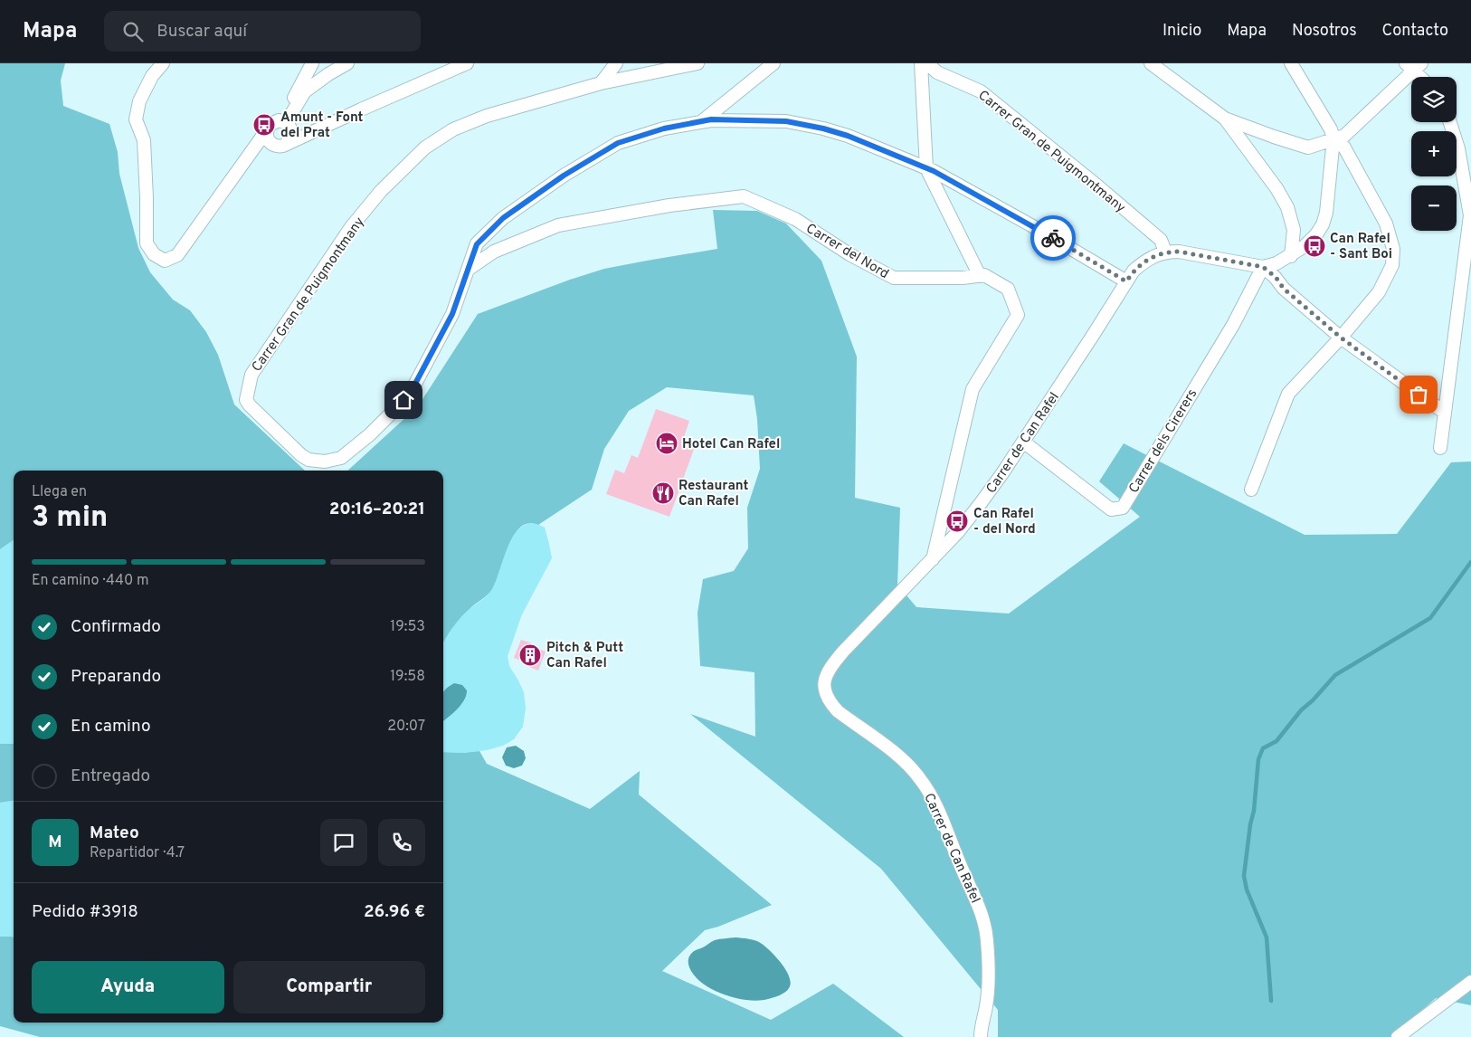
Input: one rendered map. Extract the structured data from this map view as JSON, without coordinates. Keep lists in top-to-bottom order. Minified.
{"streets":{"street":["Carrer Gran de Puigmontmany","Carrer del Nord","Carrer dels Cirerers","Carrer de Can Rafel"]},"crossings":[["Carrer Gran de Puigmontmany","Carrer del Nord"],["Carrer Gran de Puigmontmany","Carrer de Can Rafel"],["Carrer del Nord","Carrer de Can Rafel"],["Carrer dels Cirerers","Carrer de Can Rafel"]],"places":{"bus stop":["Amunt - Font del Prat","Can Rafel - Sant Boi","Can Rafel - del Nord"],"hotel":["Hotel Can Rafel"],"restaurant":["Restaurant Can Rafel"],"building":["Pitch & Putt Can Rafel"]},"page":{"header":"Mapa","search":"Buscar aquí","nav":["Inicio","Mapa","Nosotros","Contacto"],"map_buttons":["+","−"],"heading":["3 min","Llega en","20:16–20:21"],"panel":["Mateo","Repartidor · 4.7","Pedido #3918","26.96 €"],"bar":"En camino · 440 m","list":[["Confirmado","19:53"],["Preparando","19:58"],["En camino","20:07"],"Entregado"],"round":"M","buttons":["Ayuda","Compartir"]}}
